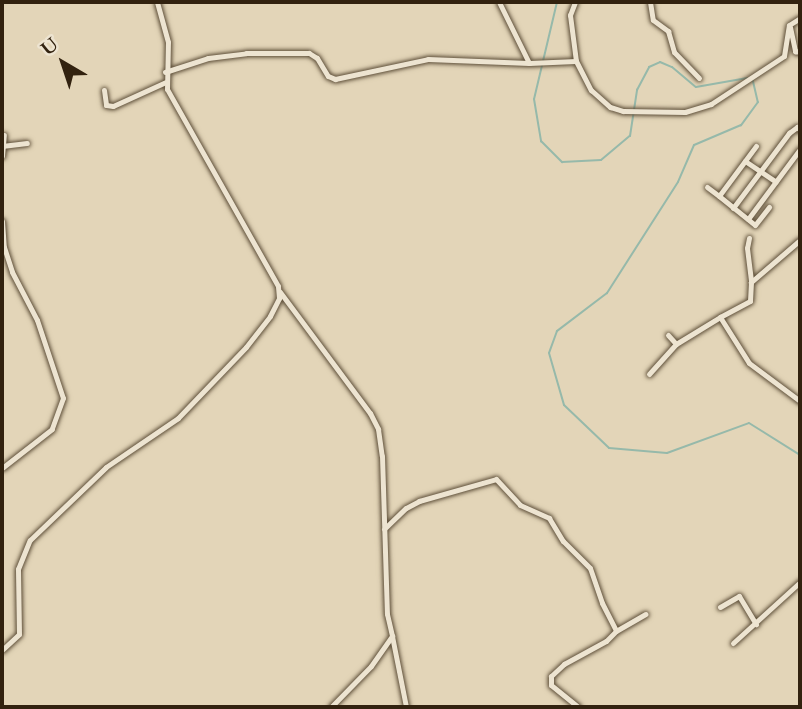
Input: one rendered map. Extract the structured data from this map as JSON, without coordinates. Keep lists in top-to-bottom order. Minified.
{"north":"top left"}
